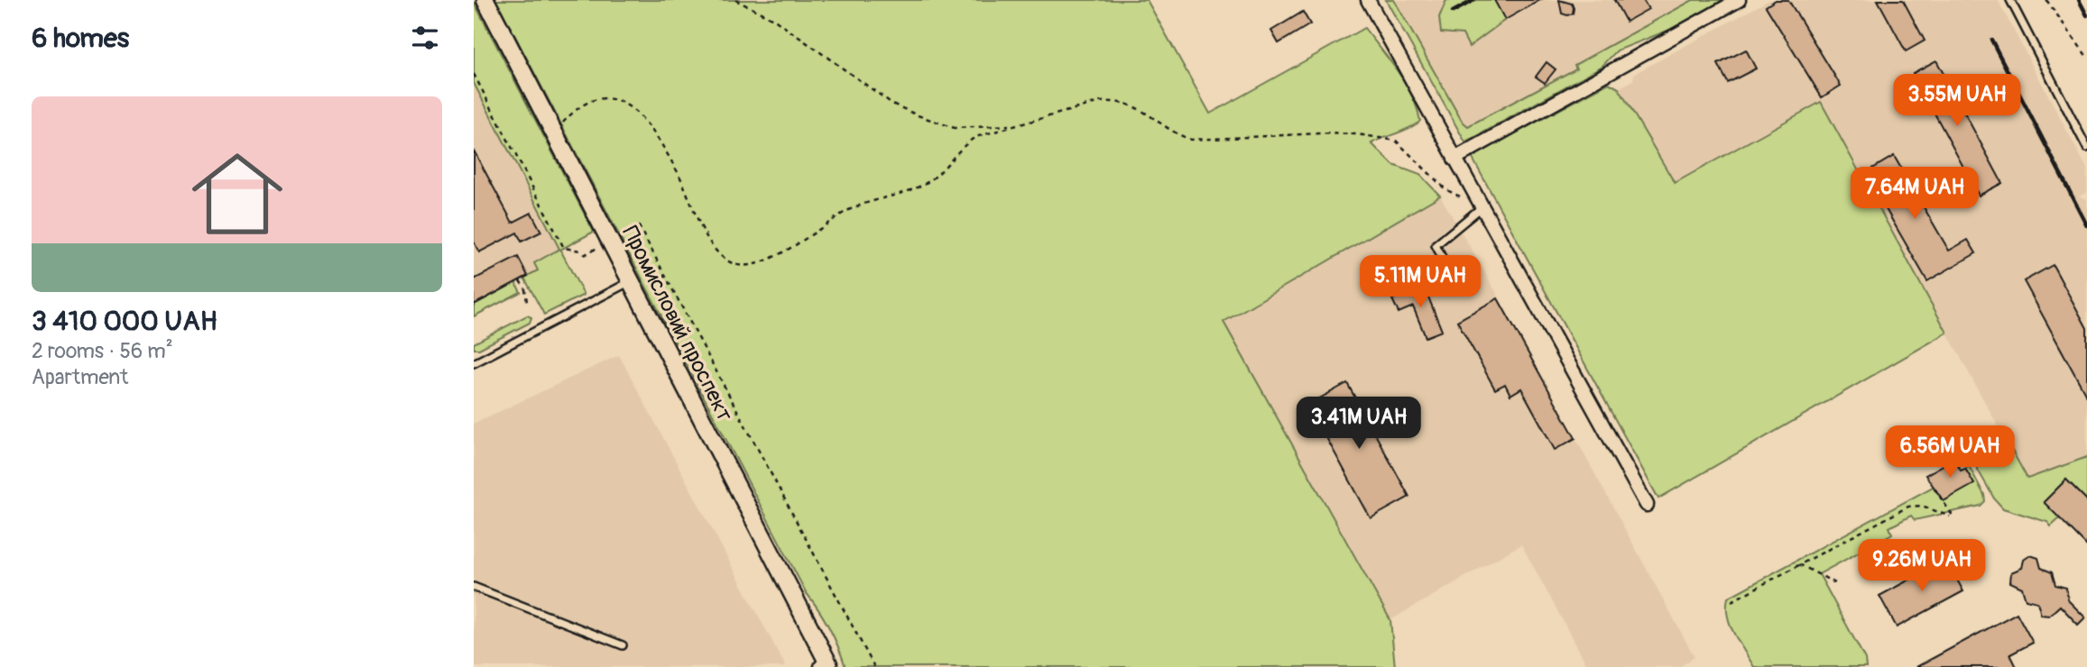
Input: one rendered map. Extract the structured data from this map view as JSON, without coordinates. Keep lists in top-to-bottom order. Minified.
{"streets":{"street":["Промисловий проспект"]},"page":{"heading":"6 homes","price":["3.55M UAH","7.64M UAH","5.11M UAH","3.41M UAH","6.56M UAH","9.26M UAH"],"list":[{"name":"3 410 000 UAH","note":"2 rooms · 56 m² · Apartment"}]}}
